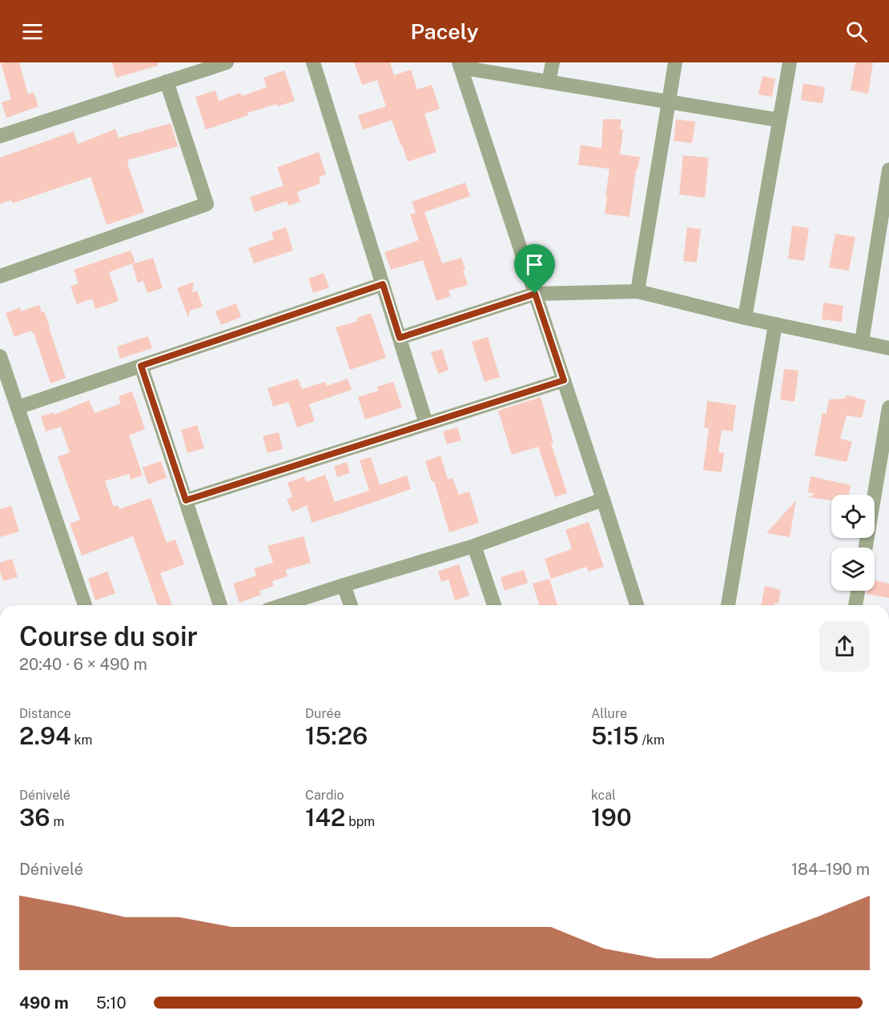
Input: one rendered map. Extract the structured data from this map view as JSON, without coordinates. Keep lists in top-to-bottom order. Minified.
{"page":{"header":"Pacely","heading":["Course du soir","20:40 · 6 × 490 m"],"stats":[["Distance","2.94 km"],["Durée","15:26"],["Allure","5:15 /km"],["Dénivelé","36 m"],["Cardio","142 bpm"],["kcal","190"]],"chart":["Dénivelé","184–190 m"],"list":[{"name":"490 m","note":"5:10"}]}}
